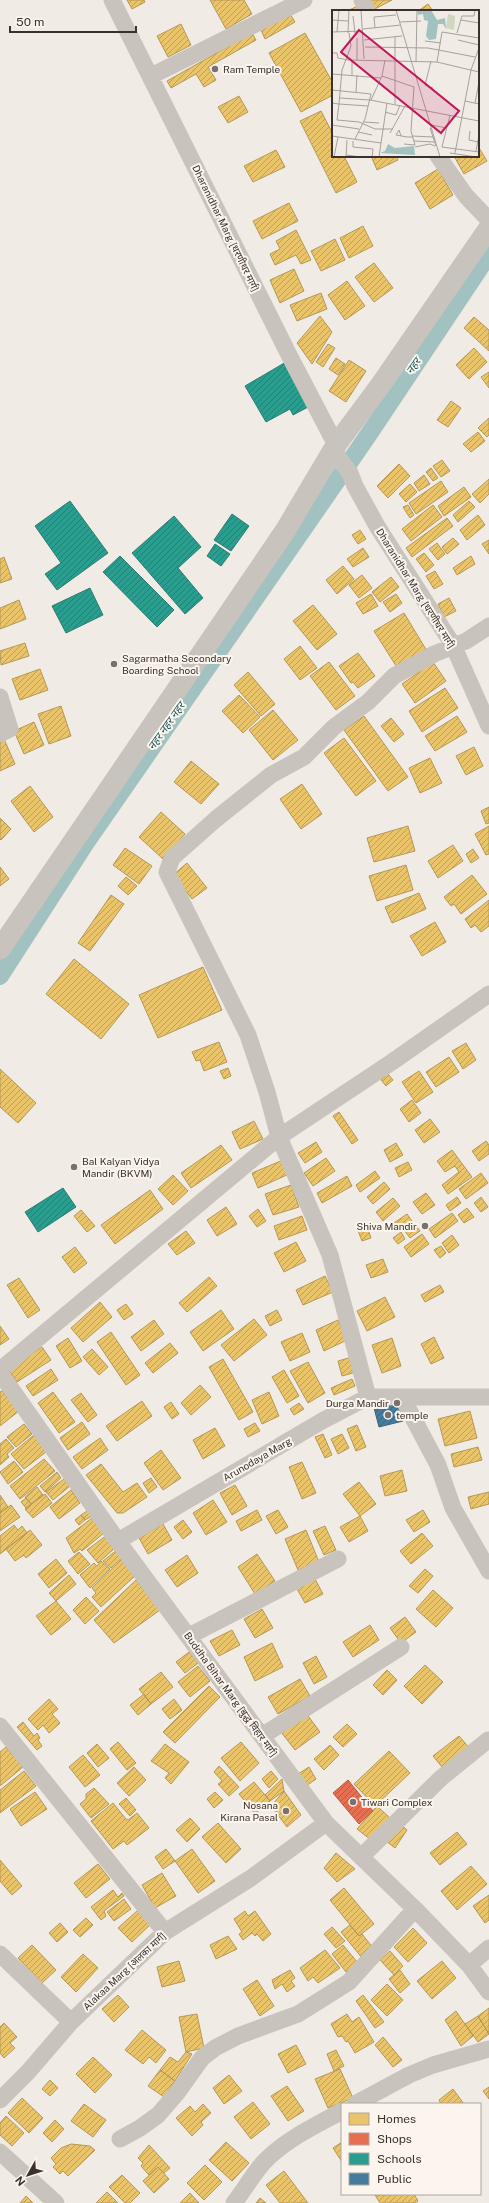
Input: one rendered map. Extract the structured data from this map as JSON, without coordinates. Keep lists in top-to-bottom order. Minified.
{"streets":{"street":["Dharanidhar Marg [धरणीधर मार्ग]","Arunodaya Marg","Buddha Bihar Marg [बुद्ध विहार मार्ग]","Alakaa Marg [अलका मार्ग]"]},"crossings":[["Arunodaya Marg","Buddha Bihar Marg [बुद्ध विहार मार्ग]"],["Buddha Bihar Marg [बुद्ध विहार मार्ग]","Alakaa Marg [अलका मार्ग]"]],"water":["नहर","नहर नहर नहर"],"places":["Ram Temple","Sagarmatha Secondary Boarding School","Bal Kalyan Vidya Mandir (BKVM)","Shiva Mandir","Durga Mandir","temple","Tiwari Complex","Nosana Kirana Pasal"],"legend":["Homes","Shops","Schools","Public"],"scale_bar":"50 m","north":"bottom left"}
